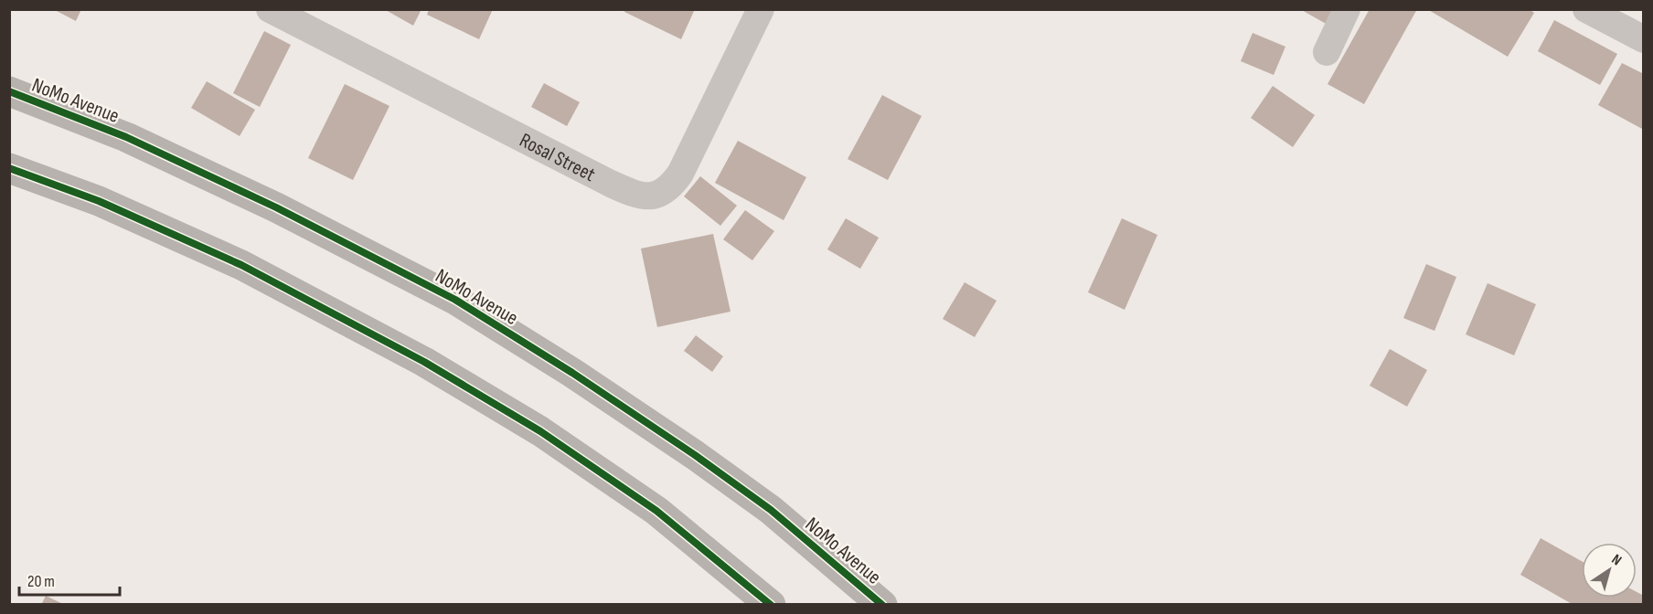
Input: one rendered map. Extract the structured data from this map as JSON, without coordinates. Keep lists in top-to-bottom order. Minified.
{"streets":{"main road":["NoMo Avenue"],"street":["Rosal Street"]},"scale_bar":"20 m","north":"top right"}
